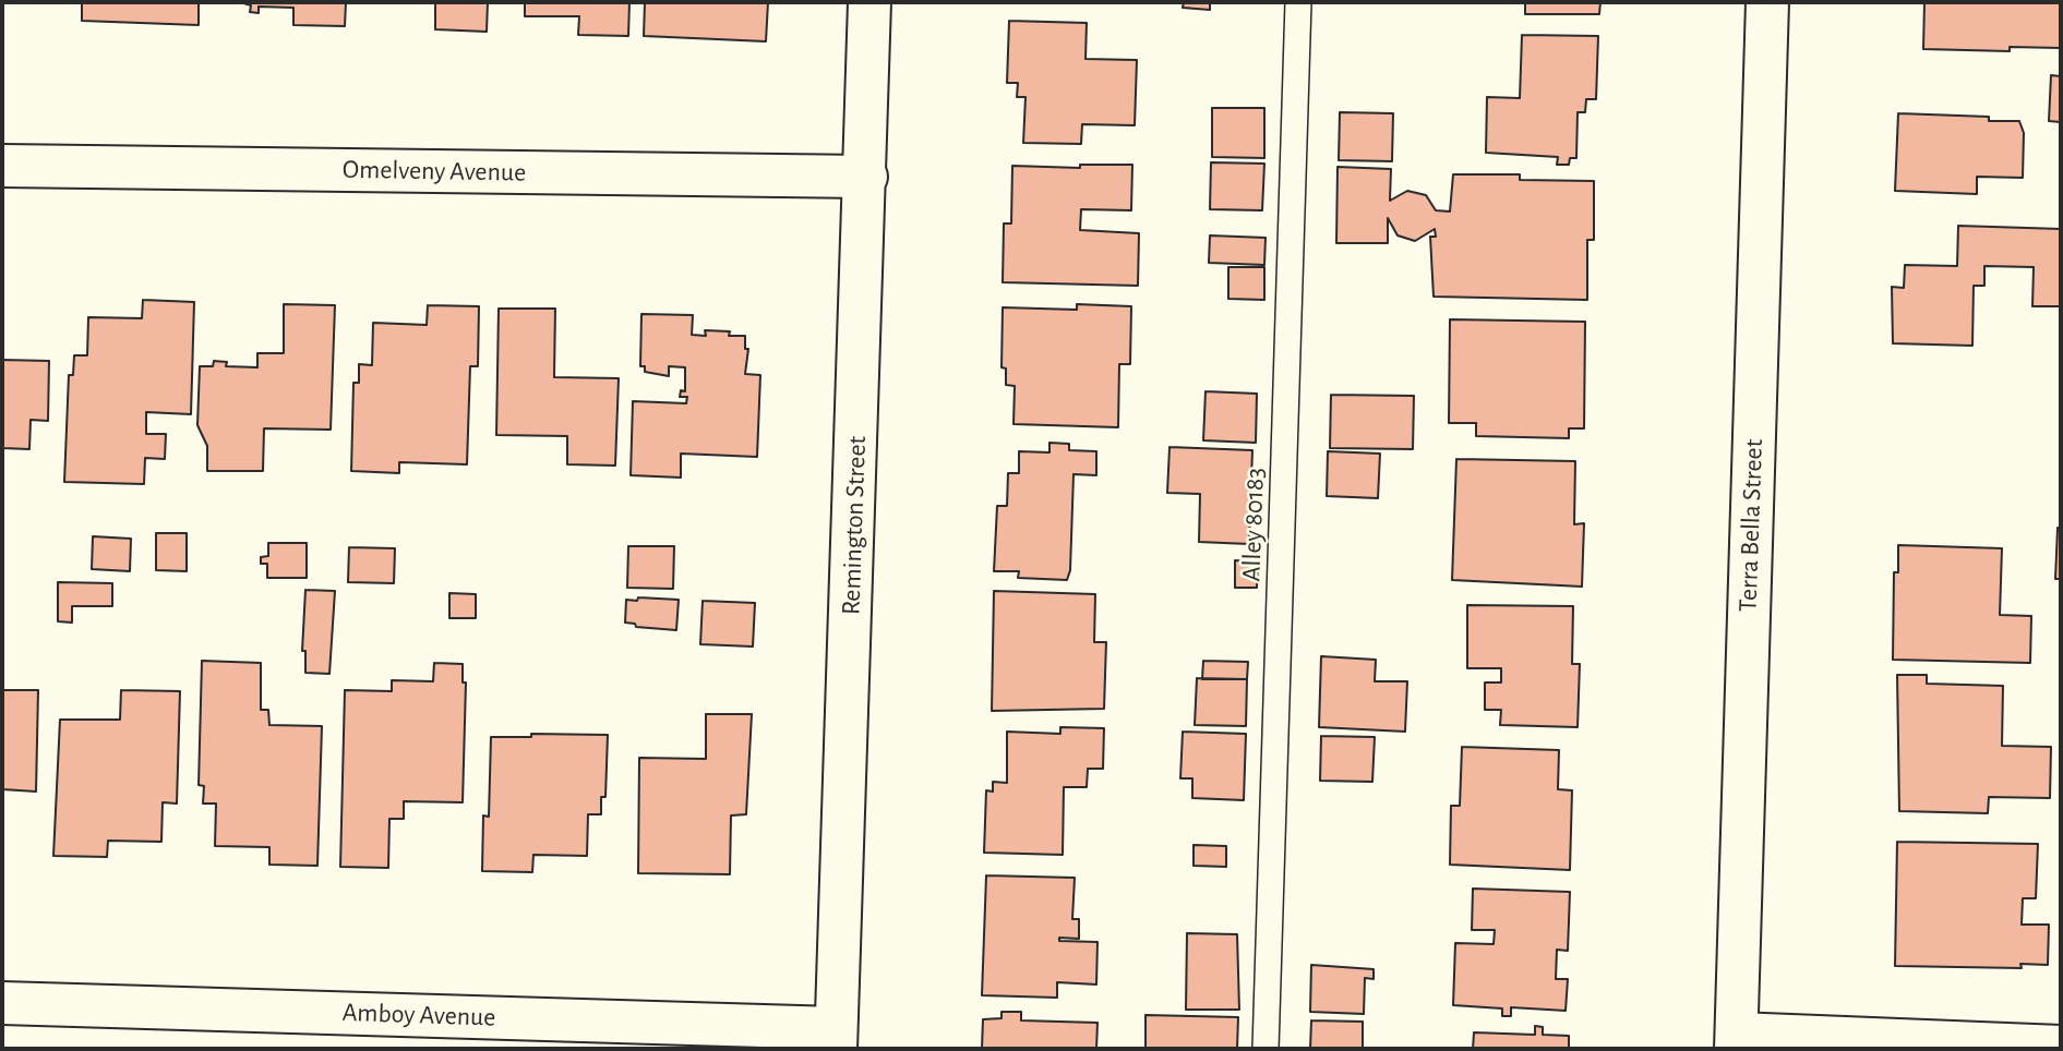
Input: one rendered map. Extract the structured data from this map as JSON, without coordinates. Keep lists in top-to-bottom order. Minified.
{"streets":{"street":["Omelveny Avenue","Remington Street","Terra Bella Street","Amboy Avenue"],"lane":["Alley 80183"]},"crossings":[["Omelveny Avenue","Remington Street"],["Remington Street","Amboy Avenue"]]}
